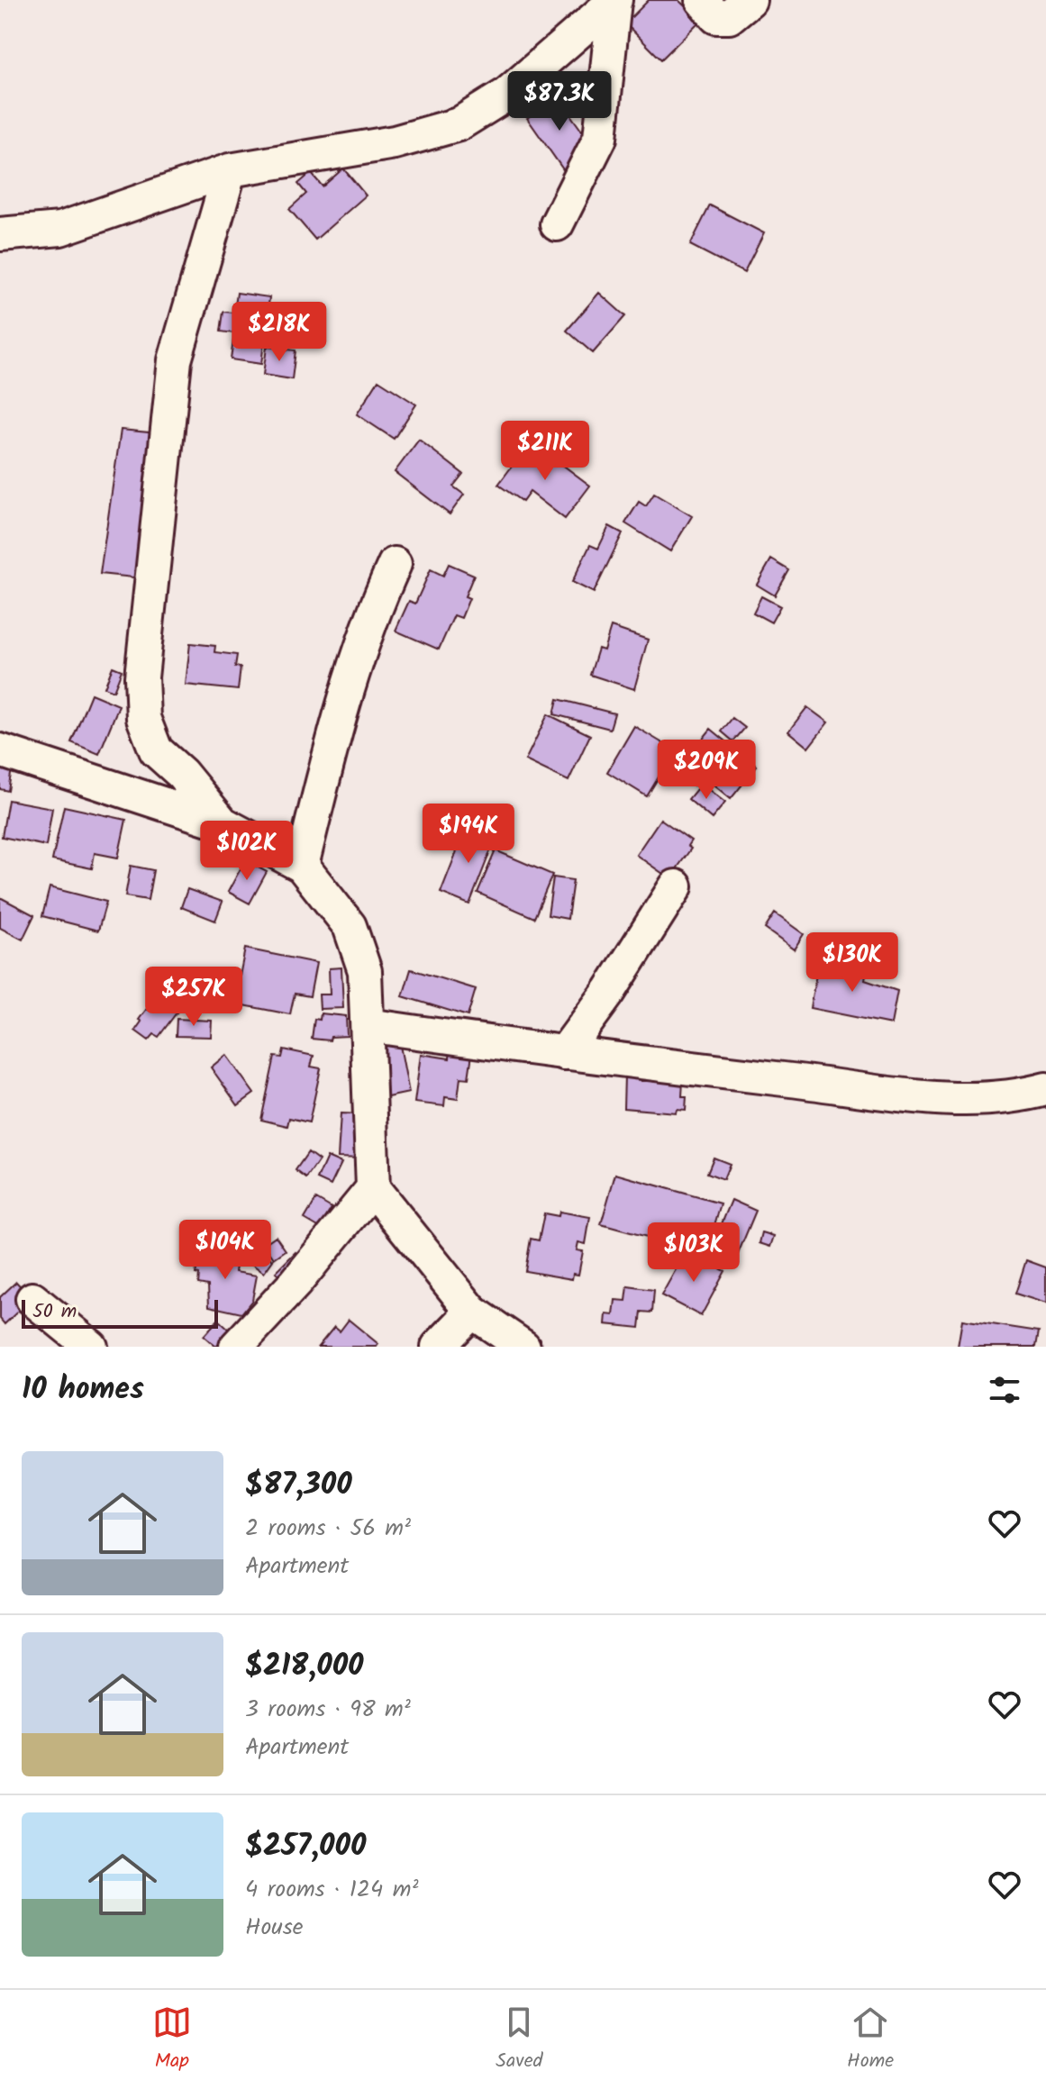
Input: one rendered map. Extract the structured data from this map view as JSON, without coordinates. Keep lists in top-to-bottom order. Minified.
{"scale_bar":"50 m","page":{"price":["$87.3K","$218K","$211K","$209K","$194K","$102K","$130K","$257K","$104K","$103K"],"scale":"50 m","heading":"10 homes","list":[{"name":"$87,300","note":"2 rooms · 56 m² · Apartment"},{"name":"$218,000","note":"3 rooms · 98 m² · Apartment"},{"name":"$257,000","note":"4 rooms · 124 m² · House"}],"tabs":["Map","Saved","Home"]}}
